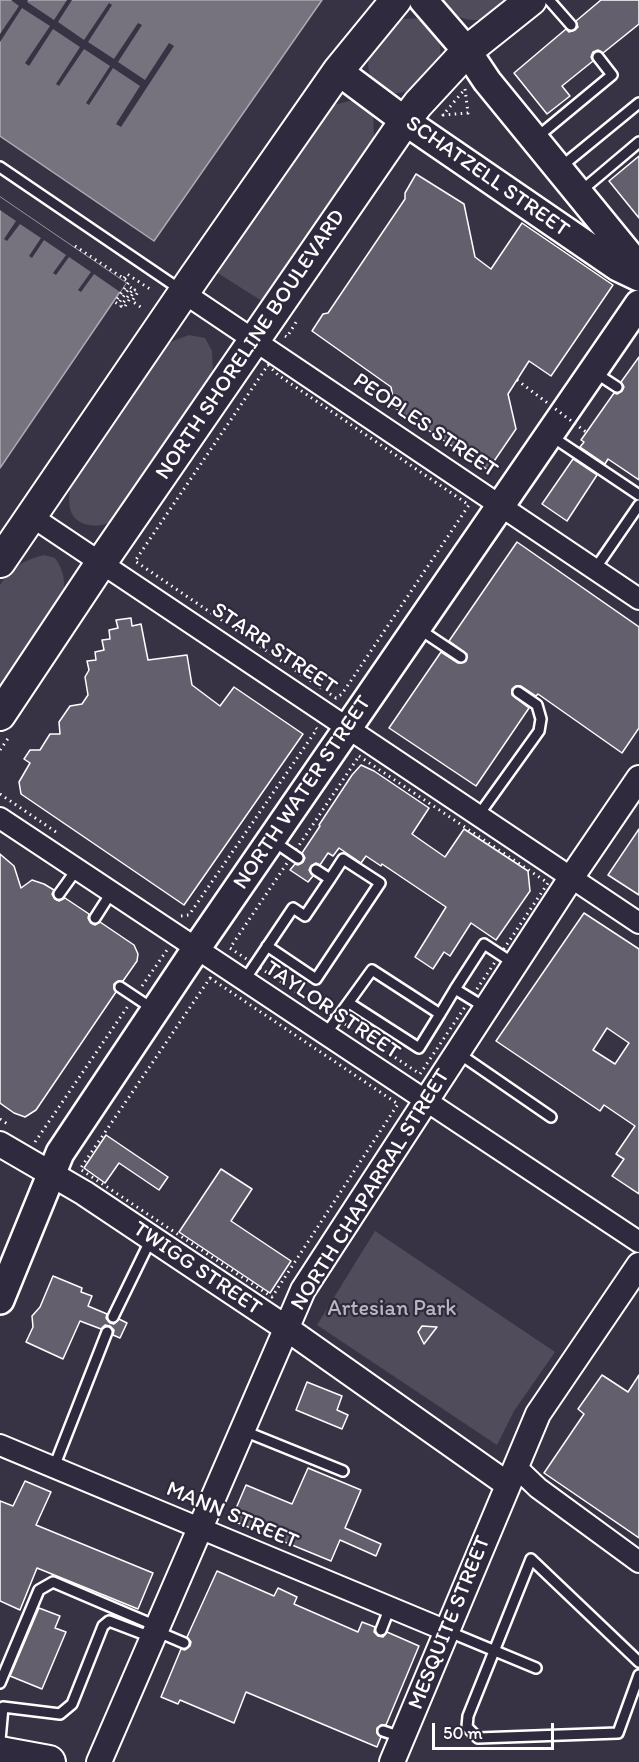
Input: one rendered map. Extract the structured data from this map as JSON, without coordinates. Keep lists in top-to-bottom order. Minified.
{"streets":{"main road":["SCHATZELL STREET","NORTH SHORELINE BOULEVARD","NORTH WATER STREET"],"street":["PEOPLES STREET","STARR STREET","TAYLOR STREET","NORTH CHAPARRAL STREET","TWIGG STREET","MANN STREET","MESQUITE STREET"]},"crossings":[["SCHATZELL STREET","NORTH SHORELINE BOULEVARD"],["NORTH SHORELINE BOULEVARD","PEOPLES STREET"],["NORTH SHORELINE BOULEVARD","STARR STREET"],["PEOPLES STREET","NORTH WATER STREET"],["STARR STREET","NORTH WATER STREET"],["STARR STREET","NORTH CHAPARRAL STREET"],["NORTH WATER STREET","TAYLOR STREET"],["NORTH WATER STREET","TWIGG STREET"],["TAYLOR STREET","NORTH CHAPARRAL STREET"],["NORTH CHAPARRAL STREET","TWIGG STREET"],["NORTH CHAPARRAL STREET","MANN STREET"],["TWIGG STREET","MESQUITE STREET"],["MANN STREET","MESQUITE STREET"]],"parks":["Artesian Park"],"scale_bar":"50 m"}
